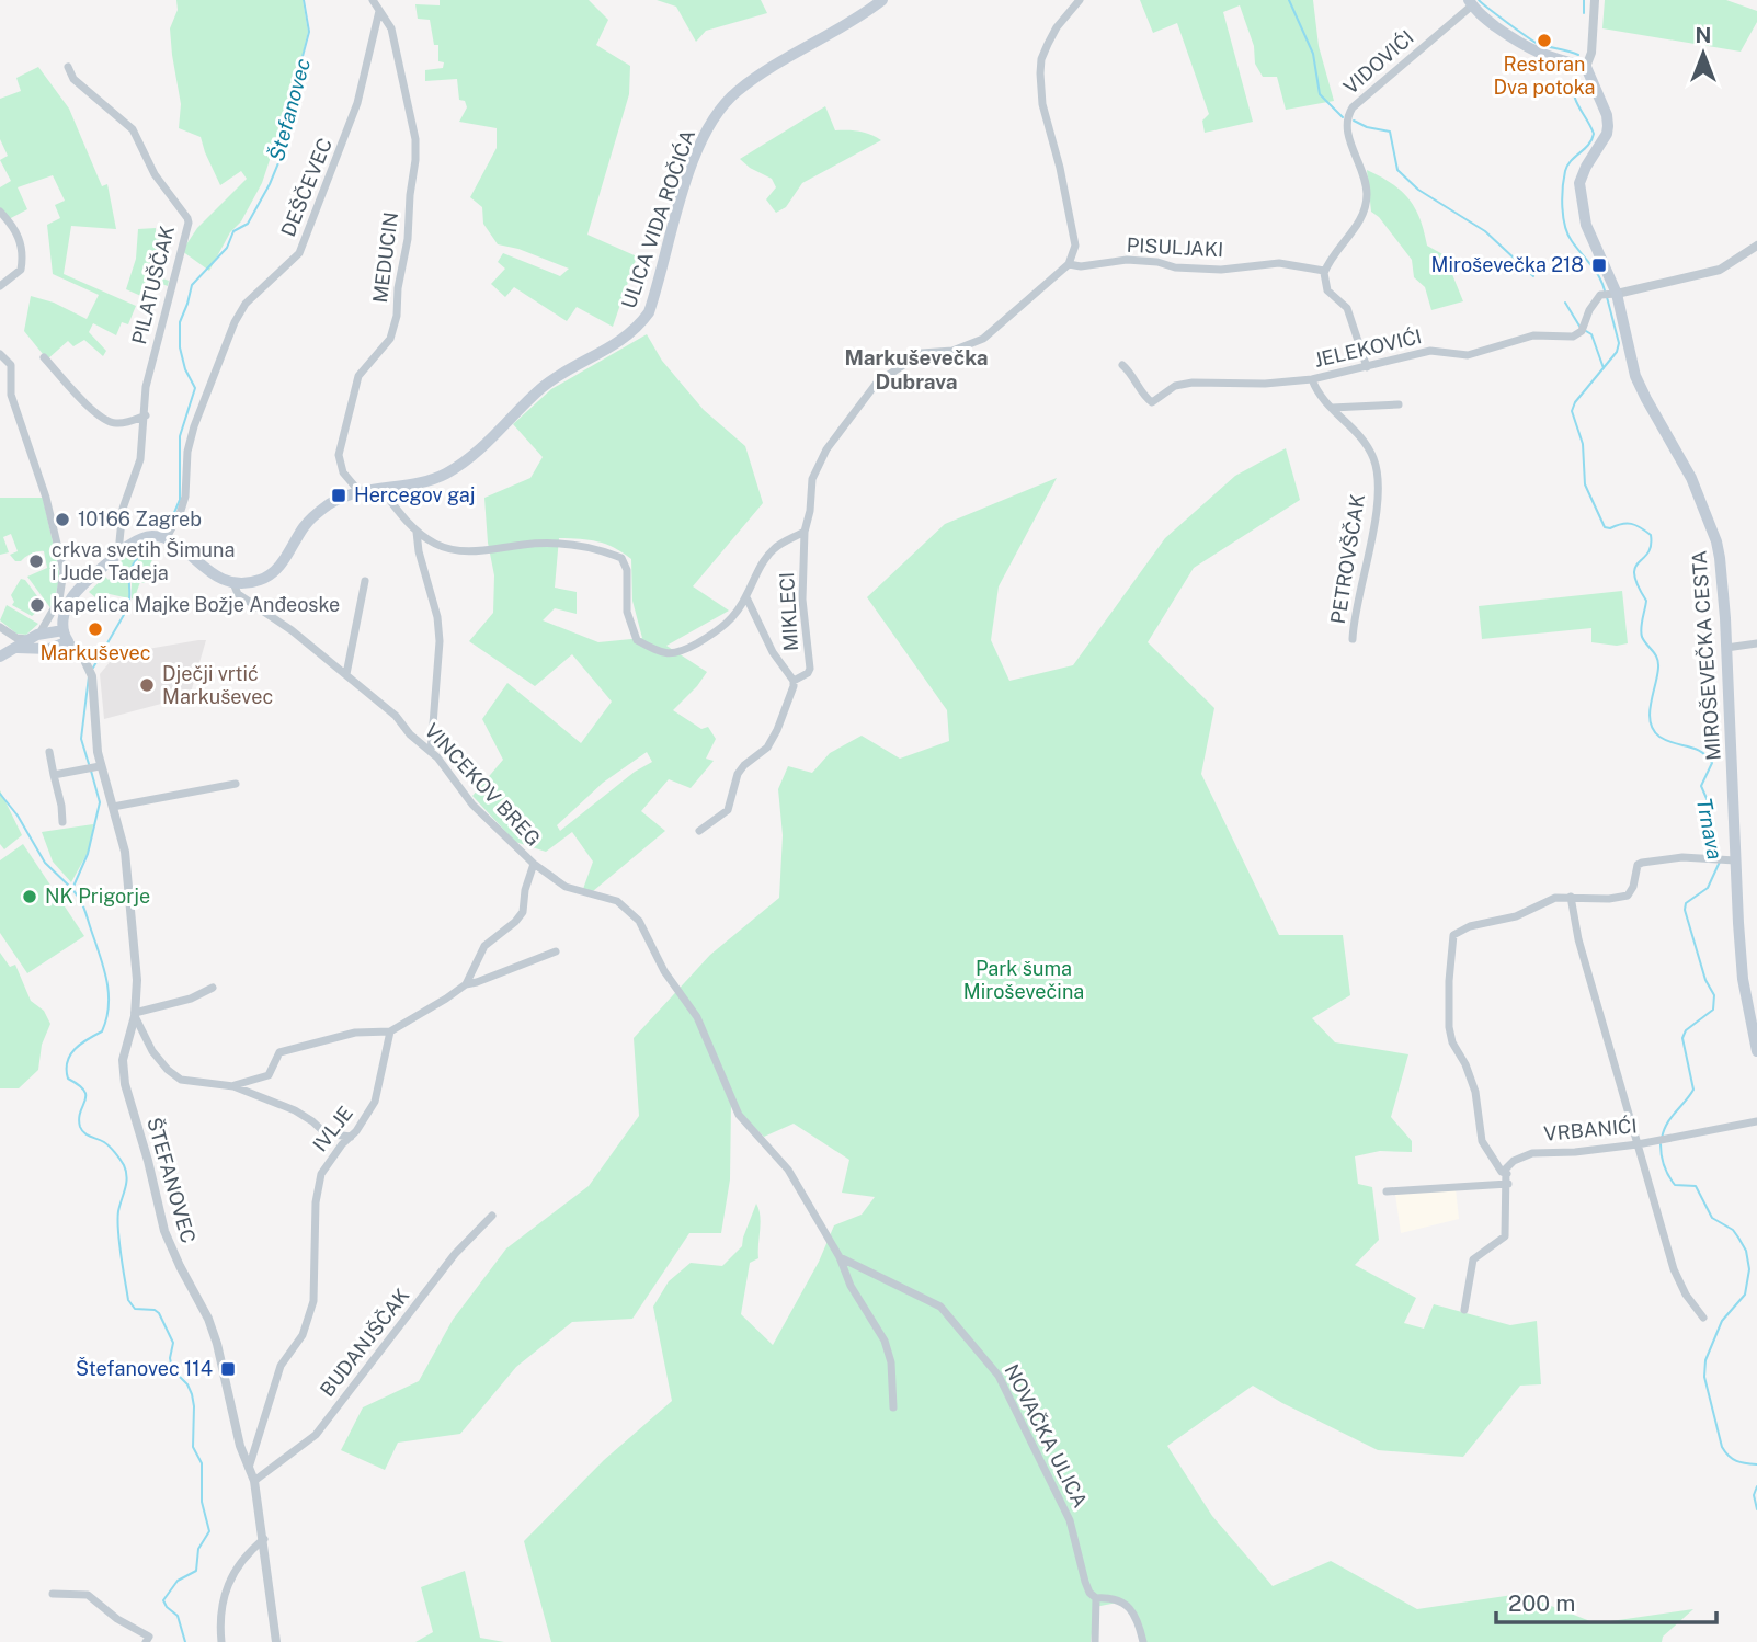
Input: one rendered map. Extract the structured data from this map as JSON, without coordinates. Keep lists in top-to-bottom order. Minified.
{"streets":{"main road":["ULICA VIDA ROČIĆA","MIROŠEVEČKA CESTA"],"street":["VIDOVIĆI","DEŠČEVEC","PISULJAKI","MEDUCIN","PILATUŠČAK","JELEKOVIĆI","PETROVŠČAK","MIKLECI","VINCEKOV BREG","IVLJE","VRBANIĆI","ŠTEFANOVEC","BUDANJŠČAK","NOVAČKA ULICA"]},"crossings":[["VIDOVIĆI","PISULJAKI"],["DEŠČEVEC","MEDUCIN"],["ULICA VIDA ROČIĆA","MEDUCIN"],["ULICA VIDA ROČIĆA","VINCEKOV BREG"],["JELEKOVIĆI","PETROVŠČAK"],["JELEKOVIĆI","MIROŠEVEČKA CESTA"],["VINCEKOV BREG","NOVAČKA ULICA"],["IVLJE","ŠTEFANOVEC"],["ŠTEFANOVEC","BUDANJŠČAK"]],"districts":["Markuševečka Dubrava"],"water":["Štefanovec","Trnava"],"parks":["Park šuma Miroševečina"],"places":{"other":["Restoran Dva potoka","10166 Zagreb","crkva svetih Šimuna i Jude Tadeja","kapelica Majke Božje Anđeoske","Markuševec","Dječji vrtić Markuševec","NK Prigorje"],"transit":["Miroševečka 218","Hercegov gaj","Štefanovec 114"]},"scale_bar":"200 m","north":"top"}
